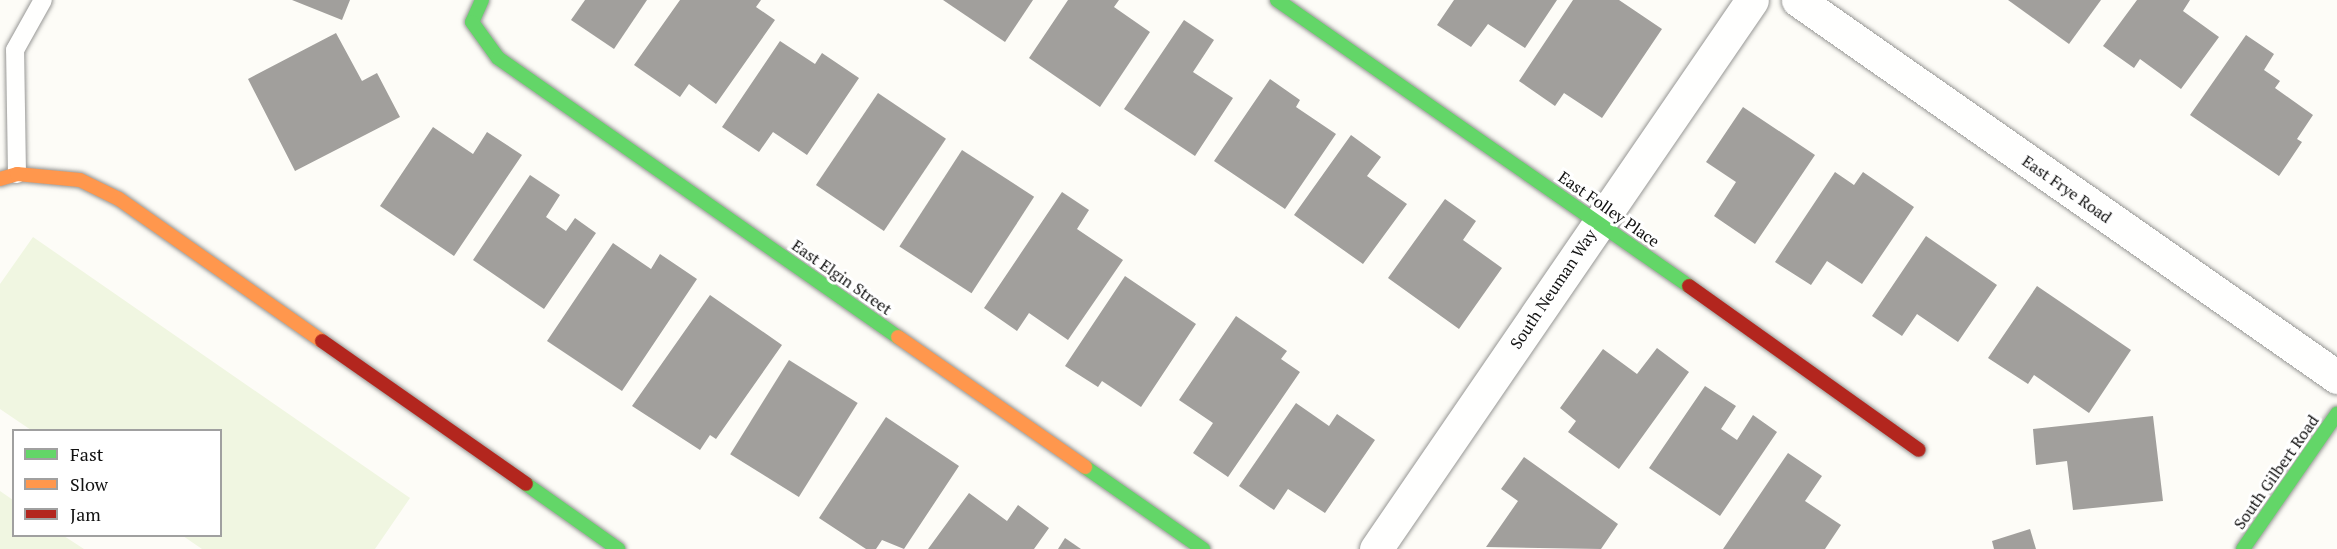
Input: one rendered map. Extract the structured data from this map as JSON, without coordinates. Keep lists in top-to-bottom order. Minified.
{"streets":{"street":["East Frye Road","East Folley Place","East Elgin Street","South Neuman Way","South Gilbert Road"]},"crossings":[["East Folley Place","South Neuman Way"]],"legend":["Fast","Slow","Jam"]}
